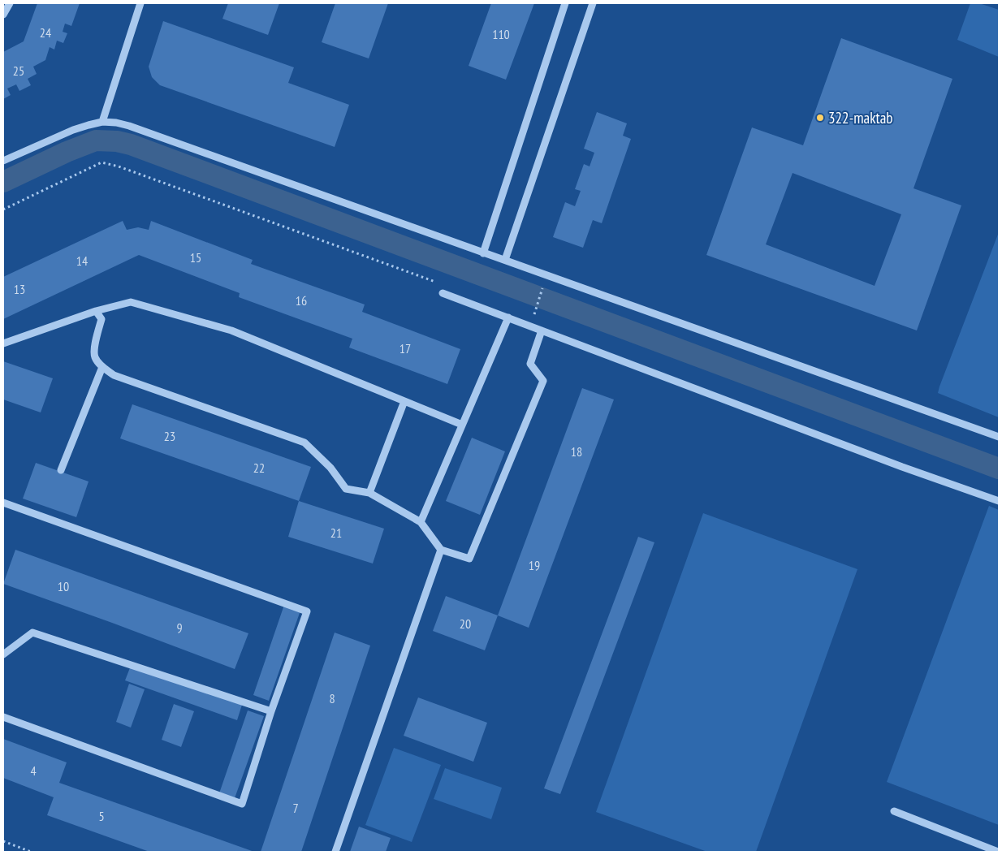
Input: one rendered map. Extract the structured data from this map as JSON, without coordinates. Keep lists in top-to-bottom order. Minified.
{"places":["322-maktab"],"house_numbers":["24","110","25","15","14","13","16","17","23","18","22","21","19","10","20","9","8","4","7","5"]}
